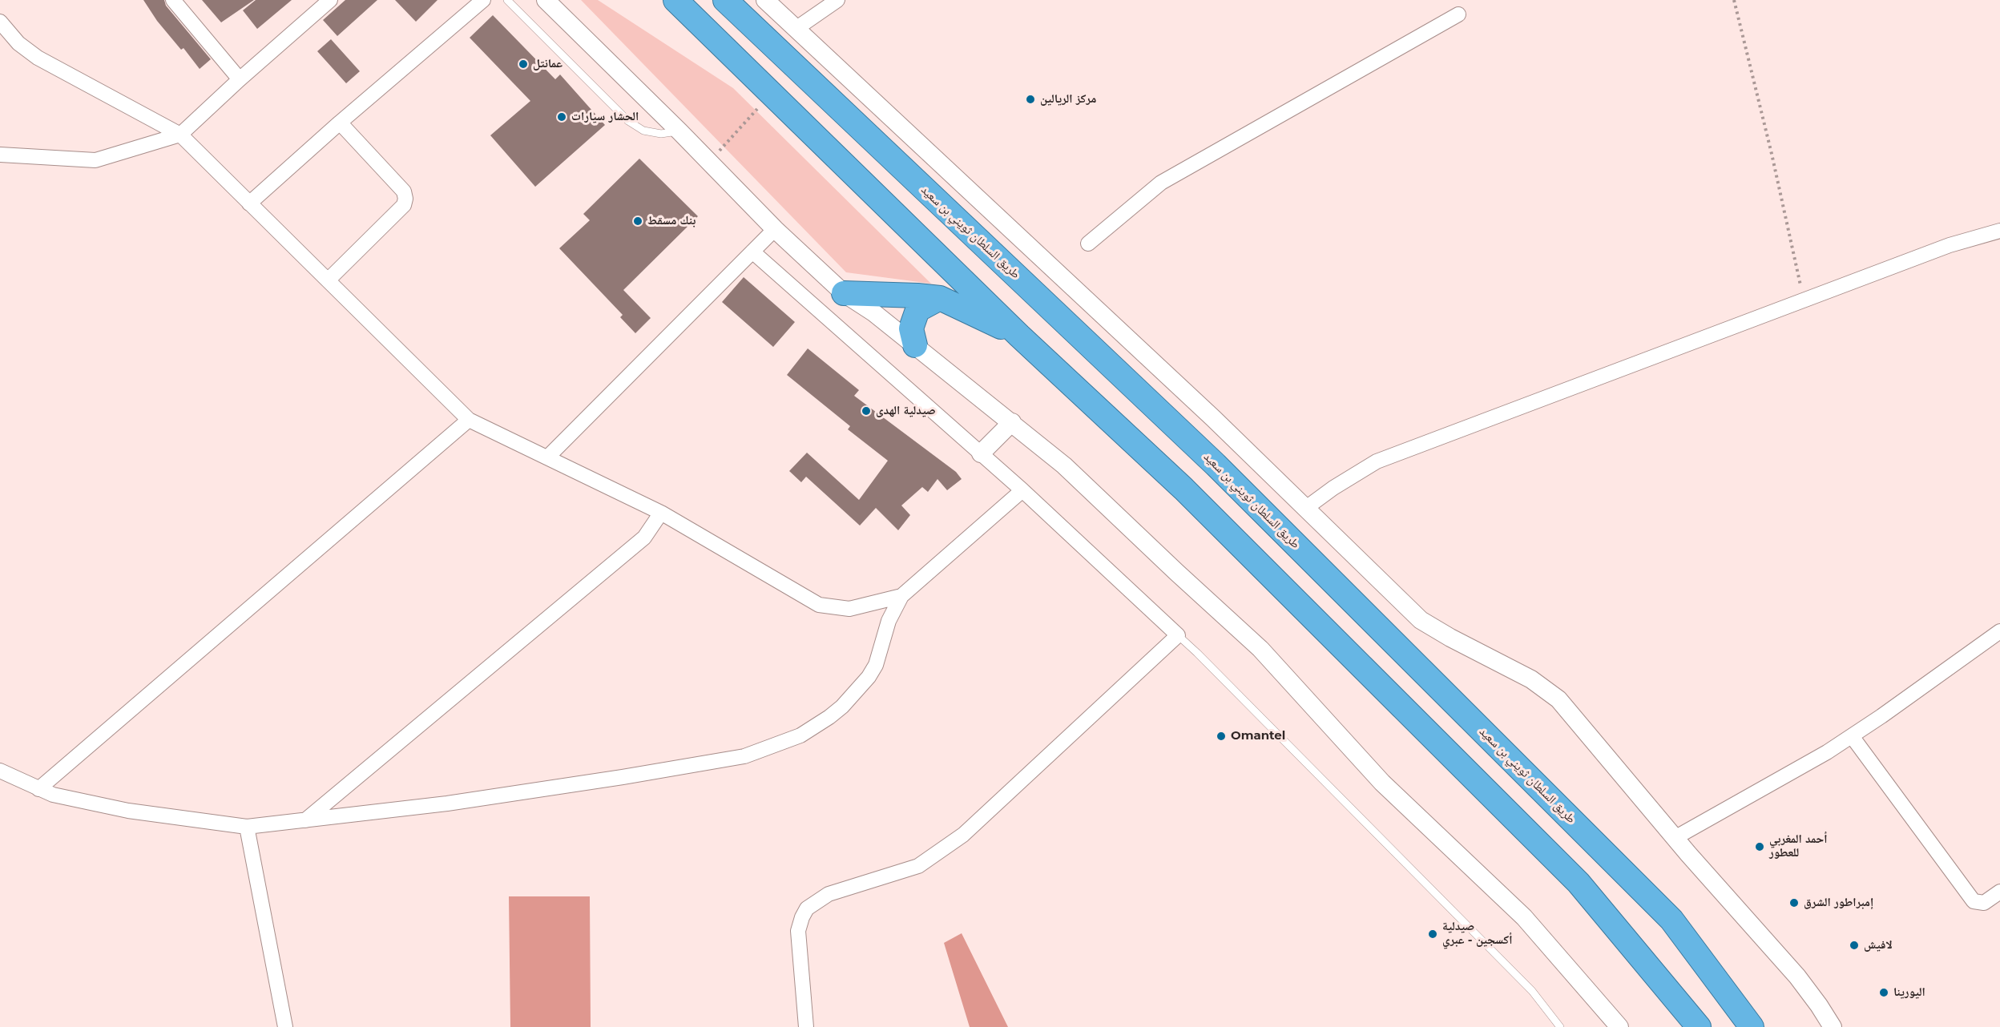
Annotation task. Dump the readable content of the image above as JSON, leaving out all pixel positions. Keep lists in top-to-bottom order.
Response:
{
  "streets": {
    "highway": ["طريق السلطان ثويني بن سعيد"]
  },
  "places": [
    "عمانتل",
    "مركز الريالين",
    "الحشار سيارات",
    "بنك مسقط",
    "صيدلية الهدى",
    "Omantel",
    "أحمد المغربي للعطور",
    "إمبراطور الشرق",
    "صيدلية أكسجين - عبري",
    "لافيش",
    "اليورينا"
  ]
}
